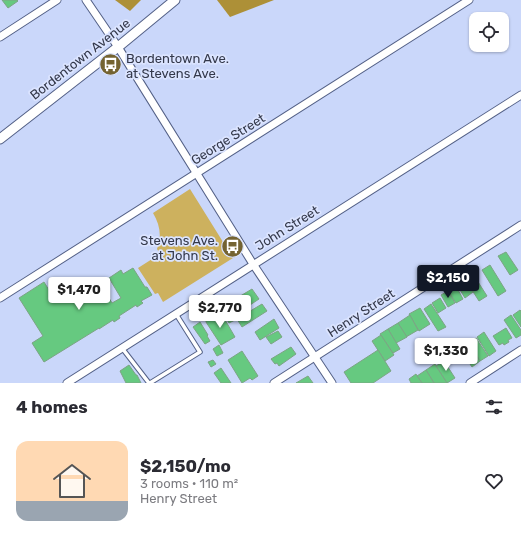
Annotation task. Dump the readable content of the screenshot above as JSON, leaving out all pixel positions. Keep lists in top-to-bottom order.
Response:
{
  "streets": {
    "street": [
      "Bordentown Avenue",
      "George Street",
      "John Street",
      "Henry Street"
    ]
  },
  "places": {
    "bus stop": ["Bordentown Ave. at Stevens Ave.", "Stevens Ave. at John St."]
  },
  "page": {
    "price": [
      "$2,150",
      "$1,470",
      "$2,770",
      "$1,330"
    ],
    "heading": "4 homes",
    "list": [
      {
        "name": "$2,150/mo",
        "note": "3 rooms · 110 m² · Henry Street"
      }
    ]
  }
}
